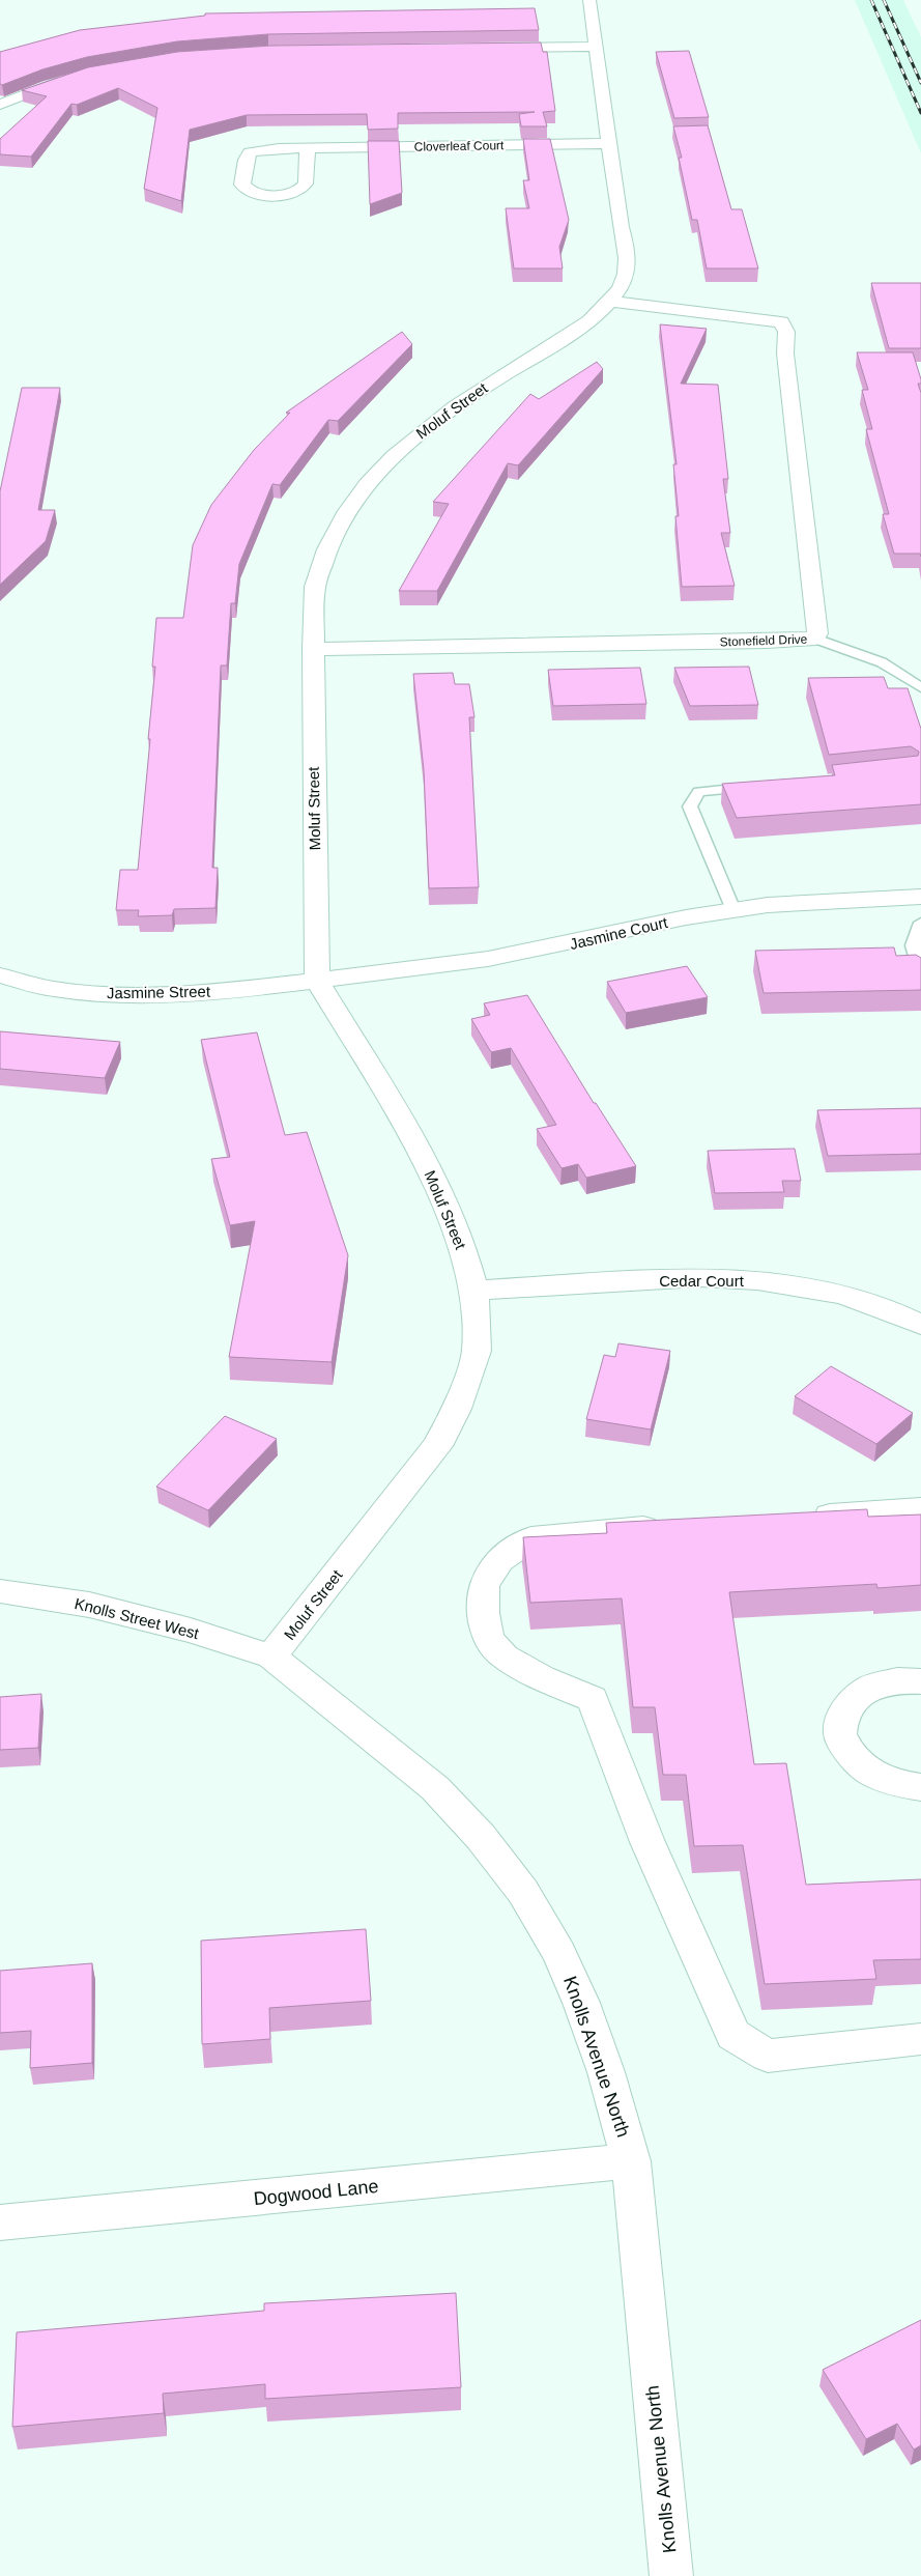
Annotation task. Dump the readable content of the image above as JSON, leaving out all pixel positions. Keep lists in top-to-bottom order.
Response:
{
  "streets": {
    "street": [
      "Cloverleaf Court",
      "Moluf Street",
      "Stonefield Drive",
      "Jasmine Court",
      "Jasmine Street",
      "Cedar Court",
      "Knolls Street West",
      "Knolls Avenue North",
      "Dogwood Lane"
    ]
  },
  "crossings": [
    ["Cloverleaf Court", "Moluf Street"],
    ["Moluf Street", "Stonefield Drive"],
    ["Moluf Street", "Jasmine Court"],
    ["Moluf Street", "Jasmine Street"],
    ["Moluf Street", "Cedar Court"],
    ["Moluf Street", "Knolls Street West"],
    ["Moluf Street", "Knolls Avenue North"],
    ["Jasmine Court", "Jasmine Street"],
    ["Knolls Street West", "Knolls Avenue North"],
    ["Knolls Avenue North", "Dogwood Lane"]
  ]
}
